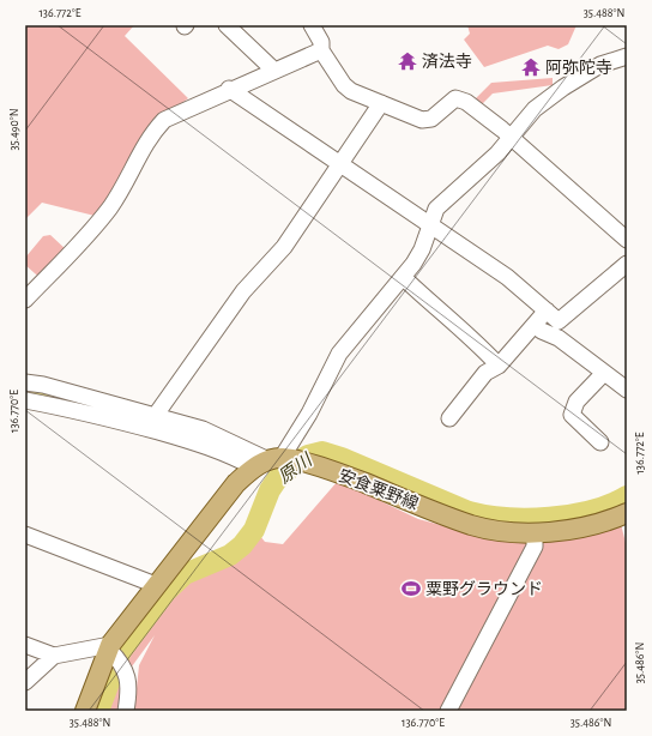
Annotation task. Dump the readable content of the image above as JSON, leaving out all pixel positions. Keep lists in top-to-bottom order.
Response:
{
  "streets": {
    "main road": ["安食粟野線"]
  },
  "water": ["原川"],
  "places": {
    "temple": ["済法寺", "阿弥陀寺"],
    "sports": ["粟野グラウンド"]
  },
  "coordinates": [
    "136.772°E",
    "35.488°N",
    "35.490°N",
    "136.770°E",
    "35.486°N"
  ]
}
